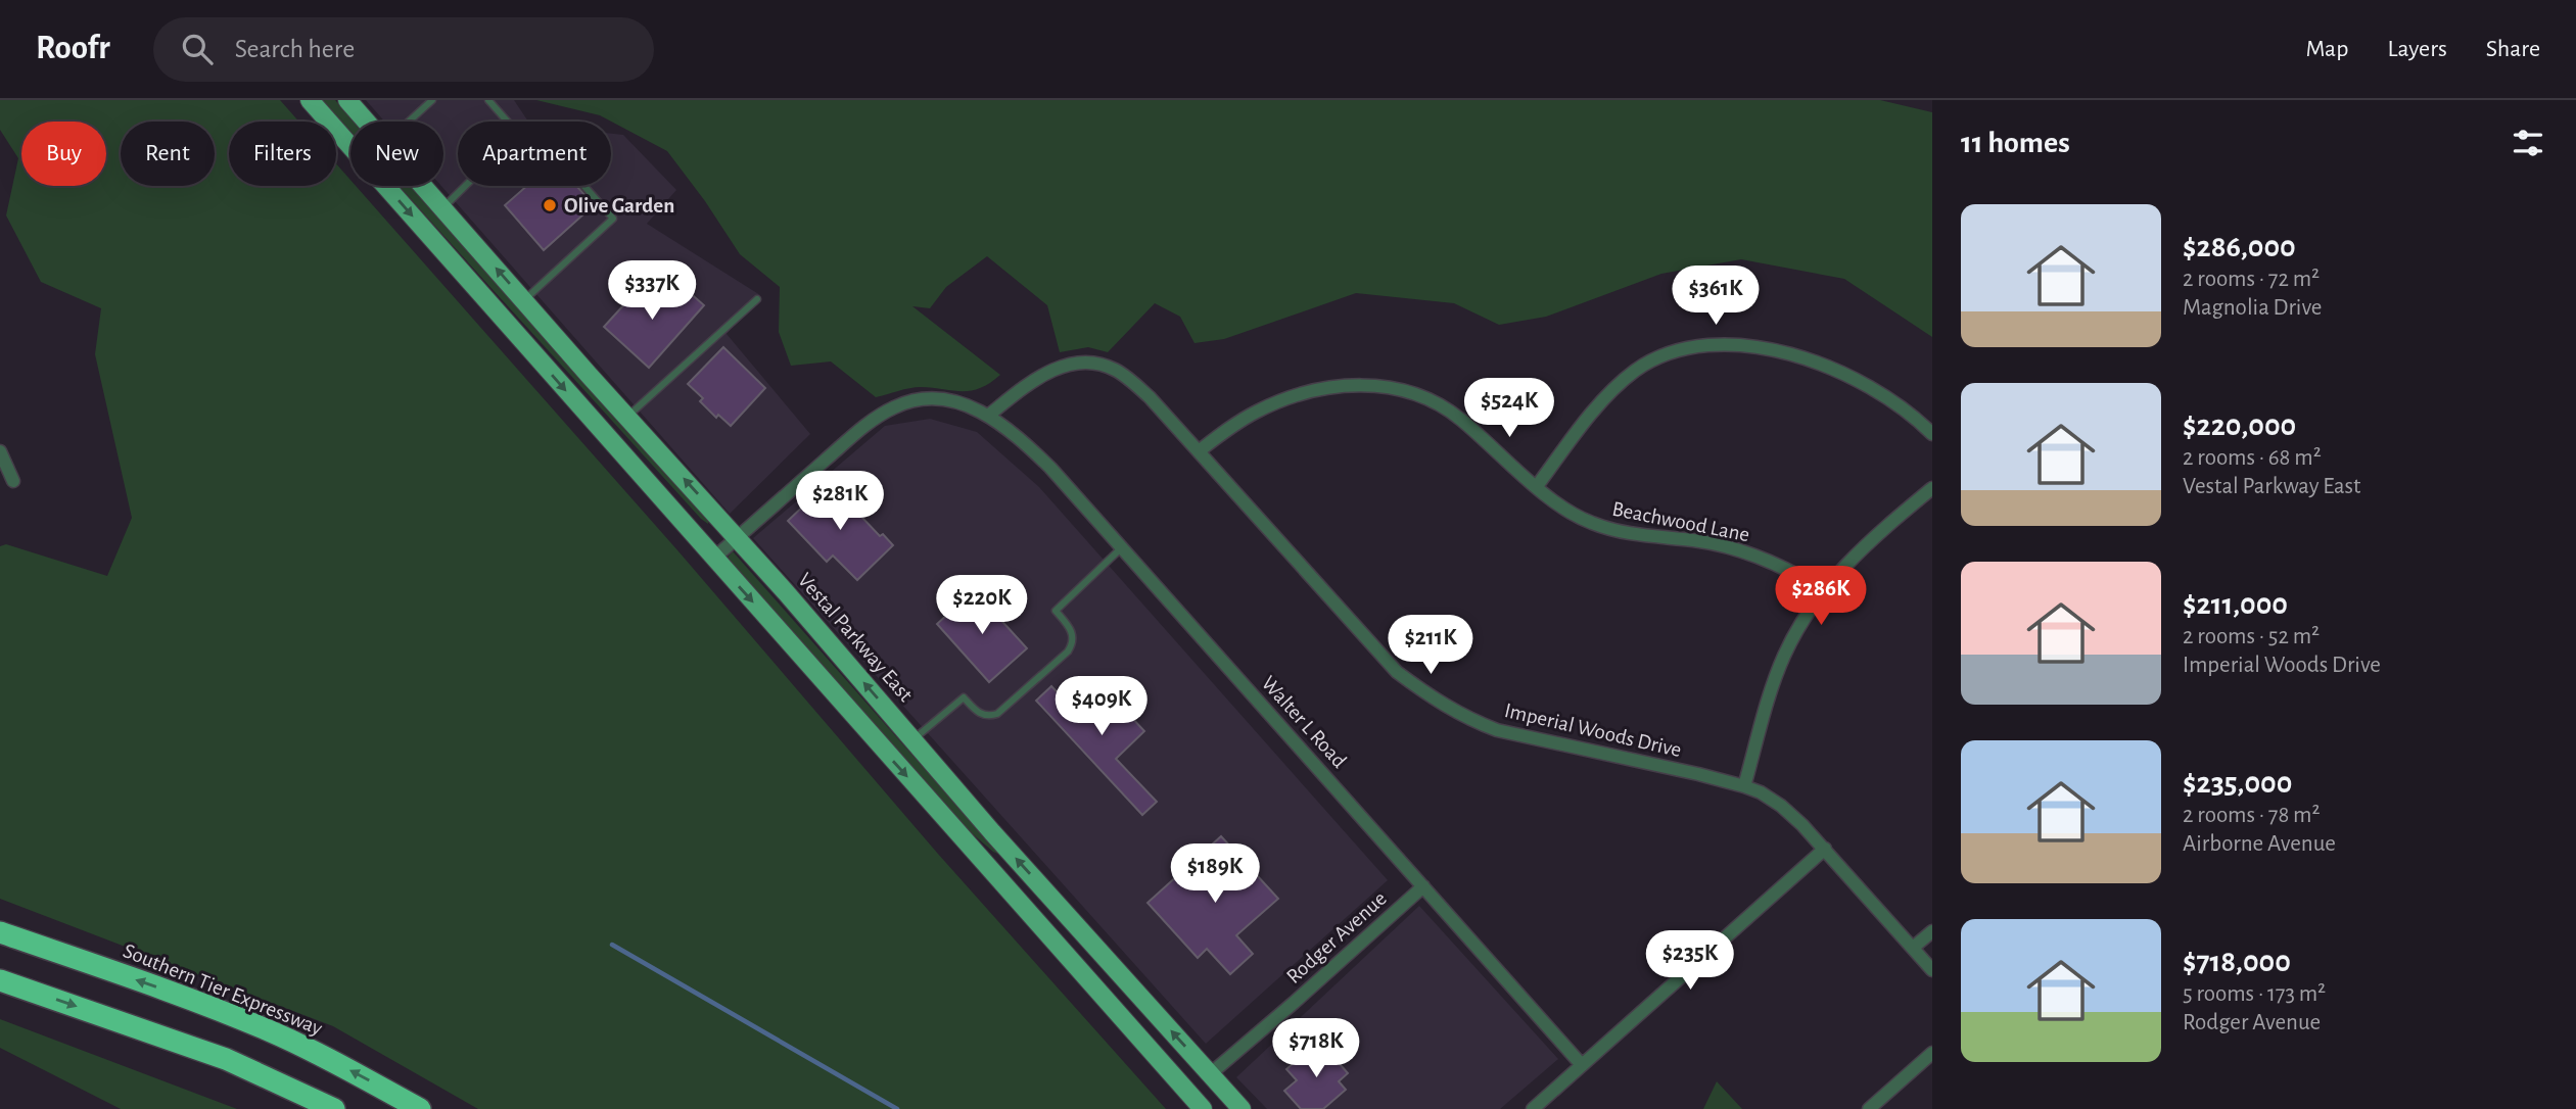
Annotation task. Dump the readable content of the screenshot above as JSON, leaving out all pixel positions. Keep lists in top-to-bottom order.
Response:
{
  "streets": {
    "highway": ["Southern Tier Expressway"],
    "main road": ["Vestal Parkway East"],
    "street": [
      "Beachwood Lane",
      "Walter L Road",
      "Imperial Woods Drive",
      "Rodger Avenue"
    ]
  },
  "crossings": [
    ["Beachwood Lane", "Imperial Woods Drive"],
    ["Vestal Parkway East", "Walter L Road"],
    ["Vestal Parkway East", "Rodger Avenue"],
    ["Walter L Road", "Imperial Woods Drive"],
    ["Walter L Road", "Rodger Avenue"]
  ],
  "places": ["Olive Garden"],
  "page": {
    "header": "Roofr",
    "search": "Search here",
    "nav": ["Map", "Layers", "Share"],
    "heading": "11 homes",
    "chip": [
      "Buy",
      "Rent",
      "Filters",
      "New",
      "Apartment"
    ],
    "list": [
      {
        "name": "$286,000",
        "note": "2 rooms · 72 m² · Magnolia Drive"
      },
      {
        "name": "$220,000",
        "note": "2 rooms · 68 m² · Vestal Parkway East"
      },
      {
        "name": "$211,000",
        "note": "2 rooms · 52 m² · Imperial Woods Drive"
      },
      {
        "name": "$235,000",
        "note": "2 rooms · 78 m² · Airborne Avenue"
      },
      {
        "name": "$718,000",
        "note": "5 rooms · 173 m² · Rodger Avenue"
      }
    ],
    "price": [
      "$337K",
      "$361K",
      "$524K",
      "$281K",
      "$286K",
      "$220K",
      "$211K",
      "$409K",
      "$189K",
      "$235K",
      "$718K"
    ]
  }
}
